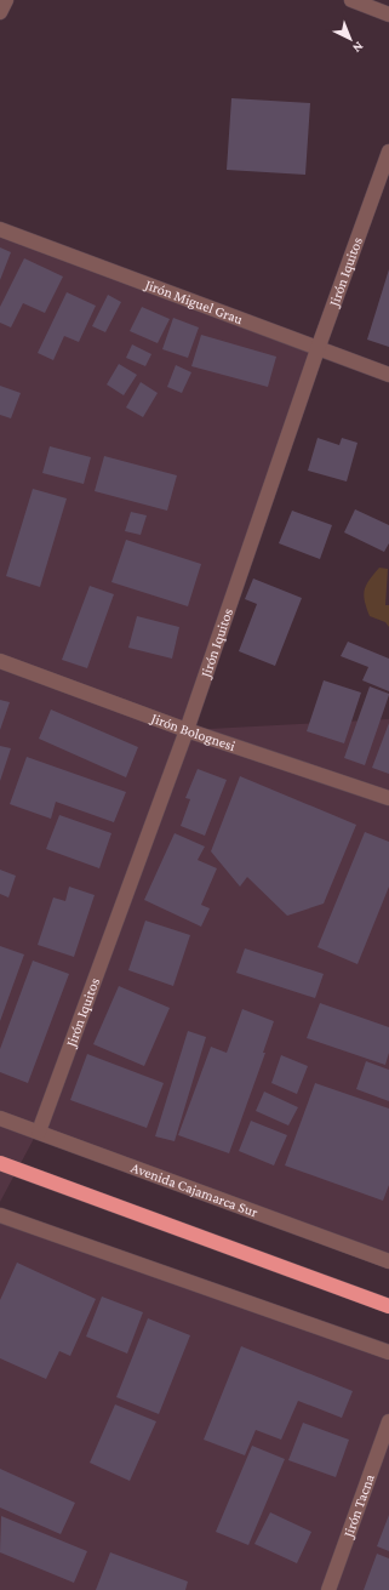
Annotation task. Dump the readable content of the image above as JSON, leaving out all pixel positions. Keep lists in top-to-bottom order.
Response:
{
  "streets": {
    "street": [
      "Jirón Iquitos",
      "Jirón Miguel Grau",
      "Jirón Bolognesi",
      "Avenida Cajamarca Sur",
      "Jirón Tacna"
    ]
  },
  "crossings": [
    ["Jirón Iquitos", "Jirón Miguel Grau"],
    ["Jirón Iquitos", "Jirón Bolognesi"],
    ["Jirón Iquitos", "Avenida Cajamarca Sur"]
  ],
  "north": "bottom right"
}
